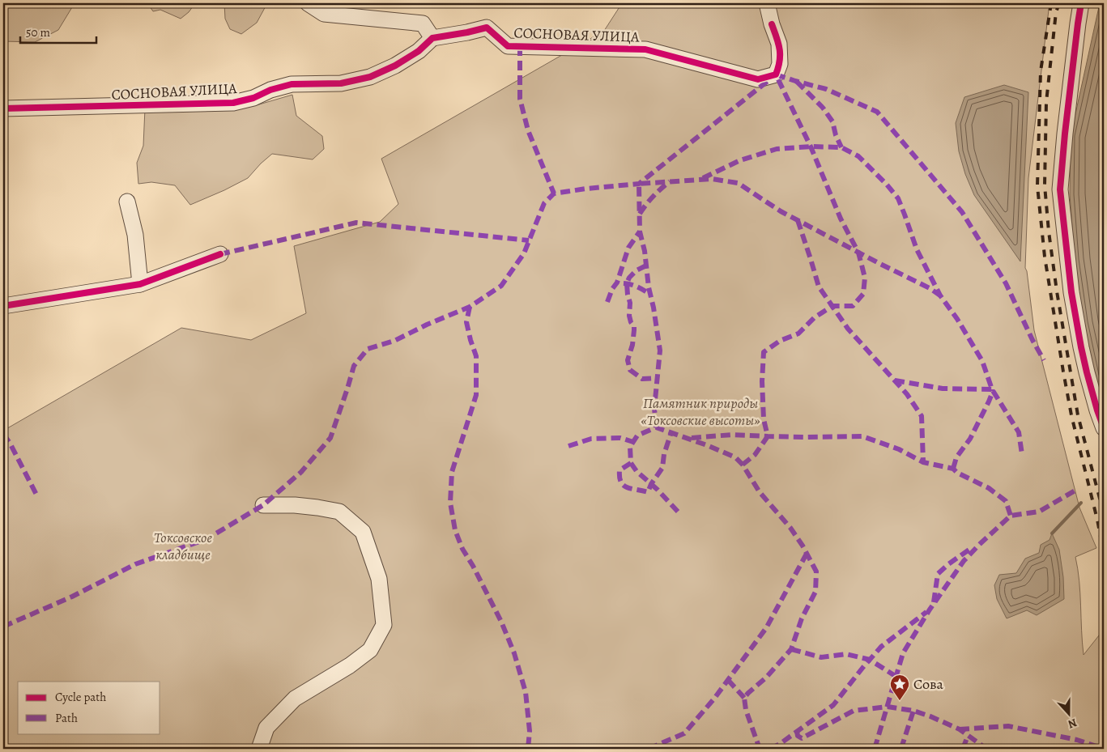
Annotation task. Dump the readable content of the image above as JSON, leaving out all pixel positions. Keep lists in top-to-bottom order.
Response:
{
  "streets": {
    "street": ["СОСНОВАЯ УЛИЦА"]
  },
  "parks": ["Памятник природы «Токсовские высоты»", "Токсовское кладбище"],
  "places": {
    "place": ["Сова"]
  },
  "legend": ["Cycle path", "Path"],
  "scale_bar": "50 m",
  "north": "bottom"
}
